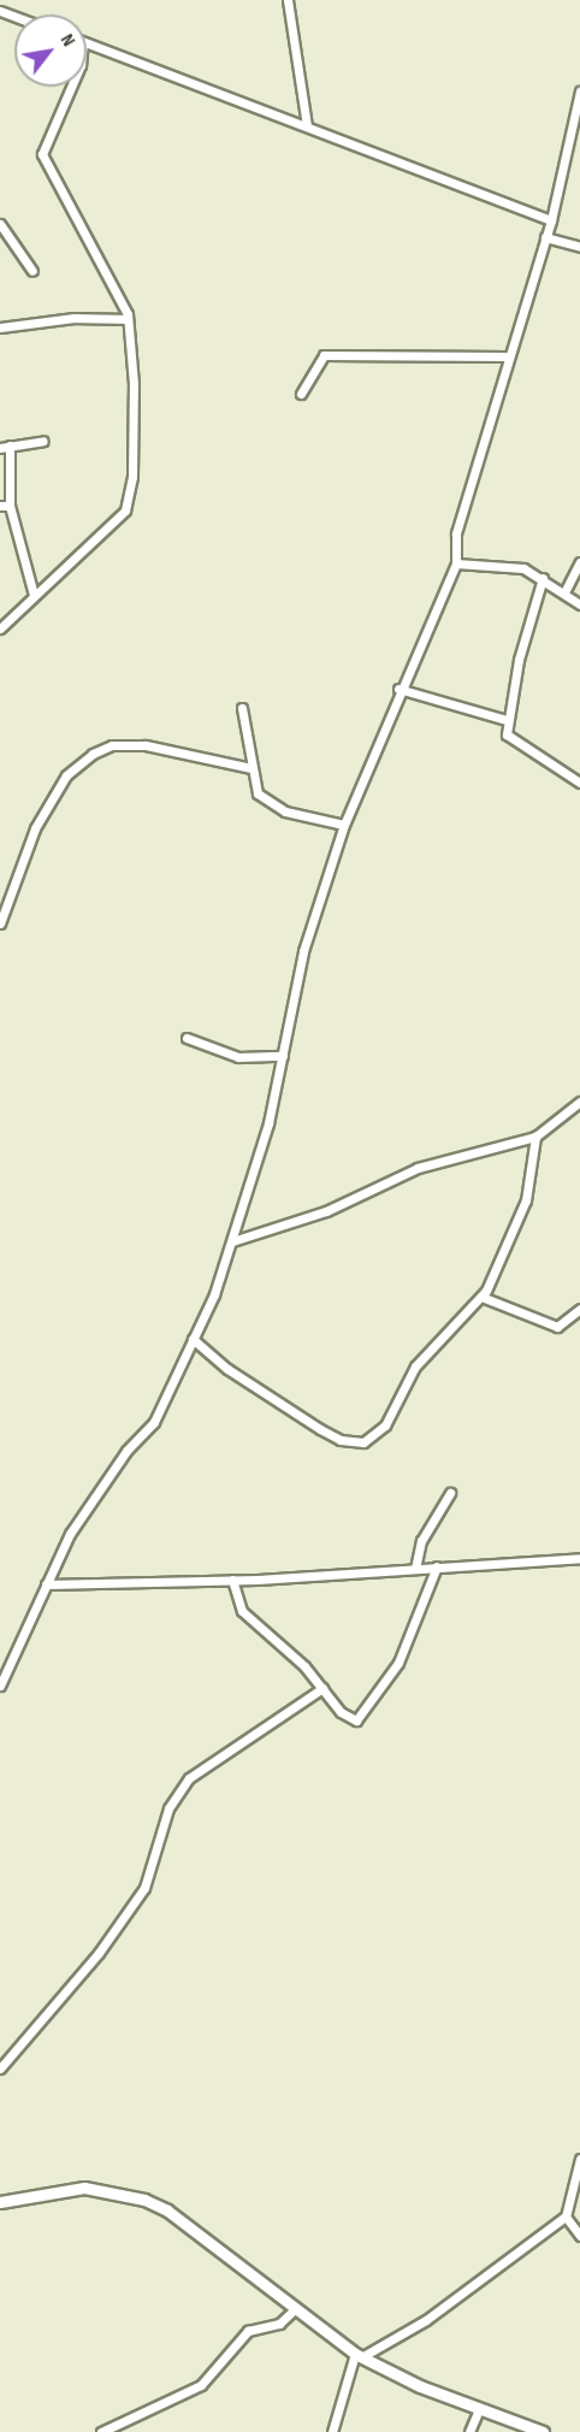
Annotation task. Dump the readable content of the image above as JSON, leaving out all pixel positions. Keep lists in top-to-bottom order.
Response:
{
  "north": "top right"
}
